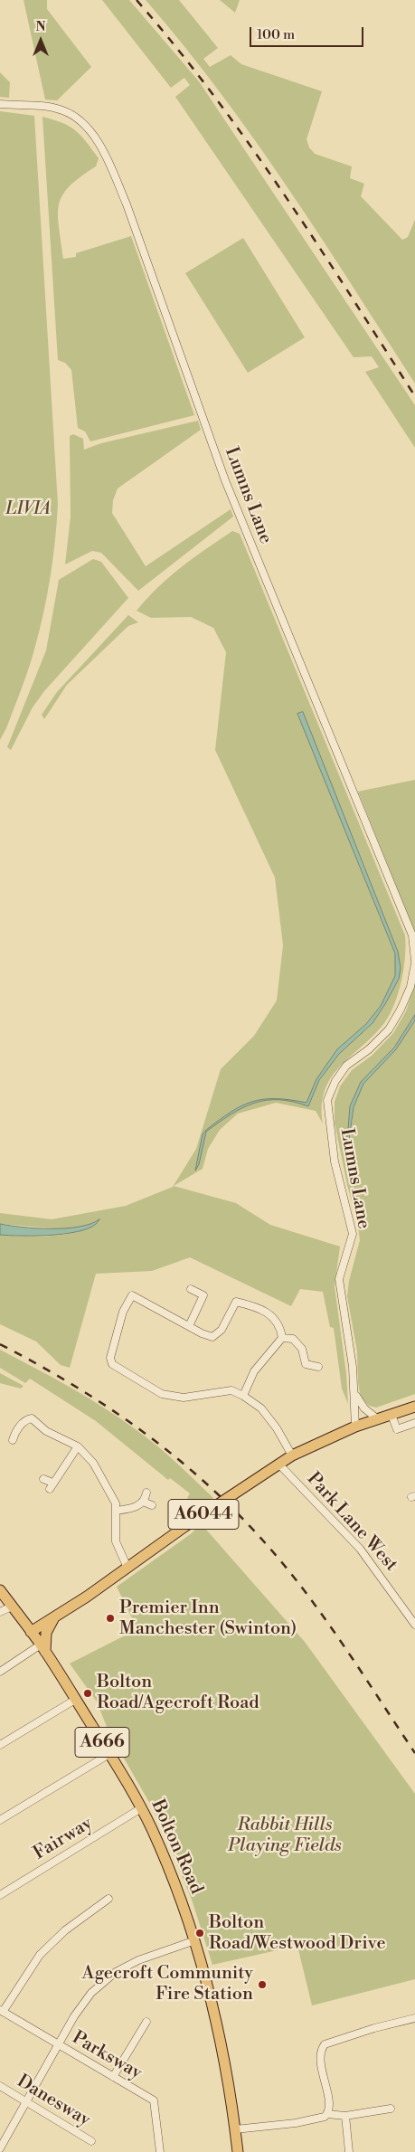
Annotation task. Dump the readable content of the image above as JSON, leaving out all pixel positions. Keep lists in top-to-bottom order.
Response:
{
  "streets": {
    "main road": ["A6044", "A666", "Bolton Road"],
    "street": [
      "Lumns Lane",
      "Park Lane West",
      "Fairway",
      "Parksway",
      "Danesway"
    ]
  },
  "crossings": [
    ["Lumns Lane", "A6044"],
    ["A6044", "Park Lane West"],
    ["A6044", "Bolton Road"],
    ["Fairway", "Bolton Road"]
  ],
  "parks": ["LIVIA", "Rabbit Hills Playing Fields"],
  "places": [
    "Premier Inn Manchester (Swinton)",
    "Bolton Road/Agecroft Road",
    "Bolton Road/Westwood Drive",
    "Agecroft Community Fire Station"
  ],
  "scale_bar": "100 m",
  "north": "top"
}
